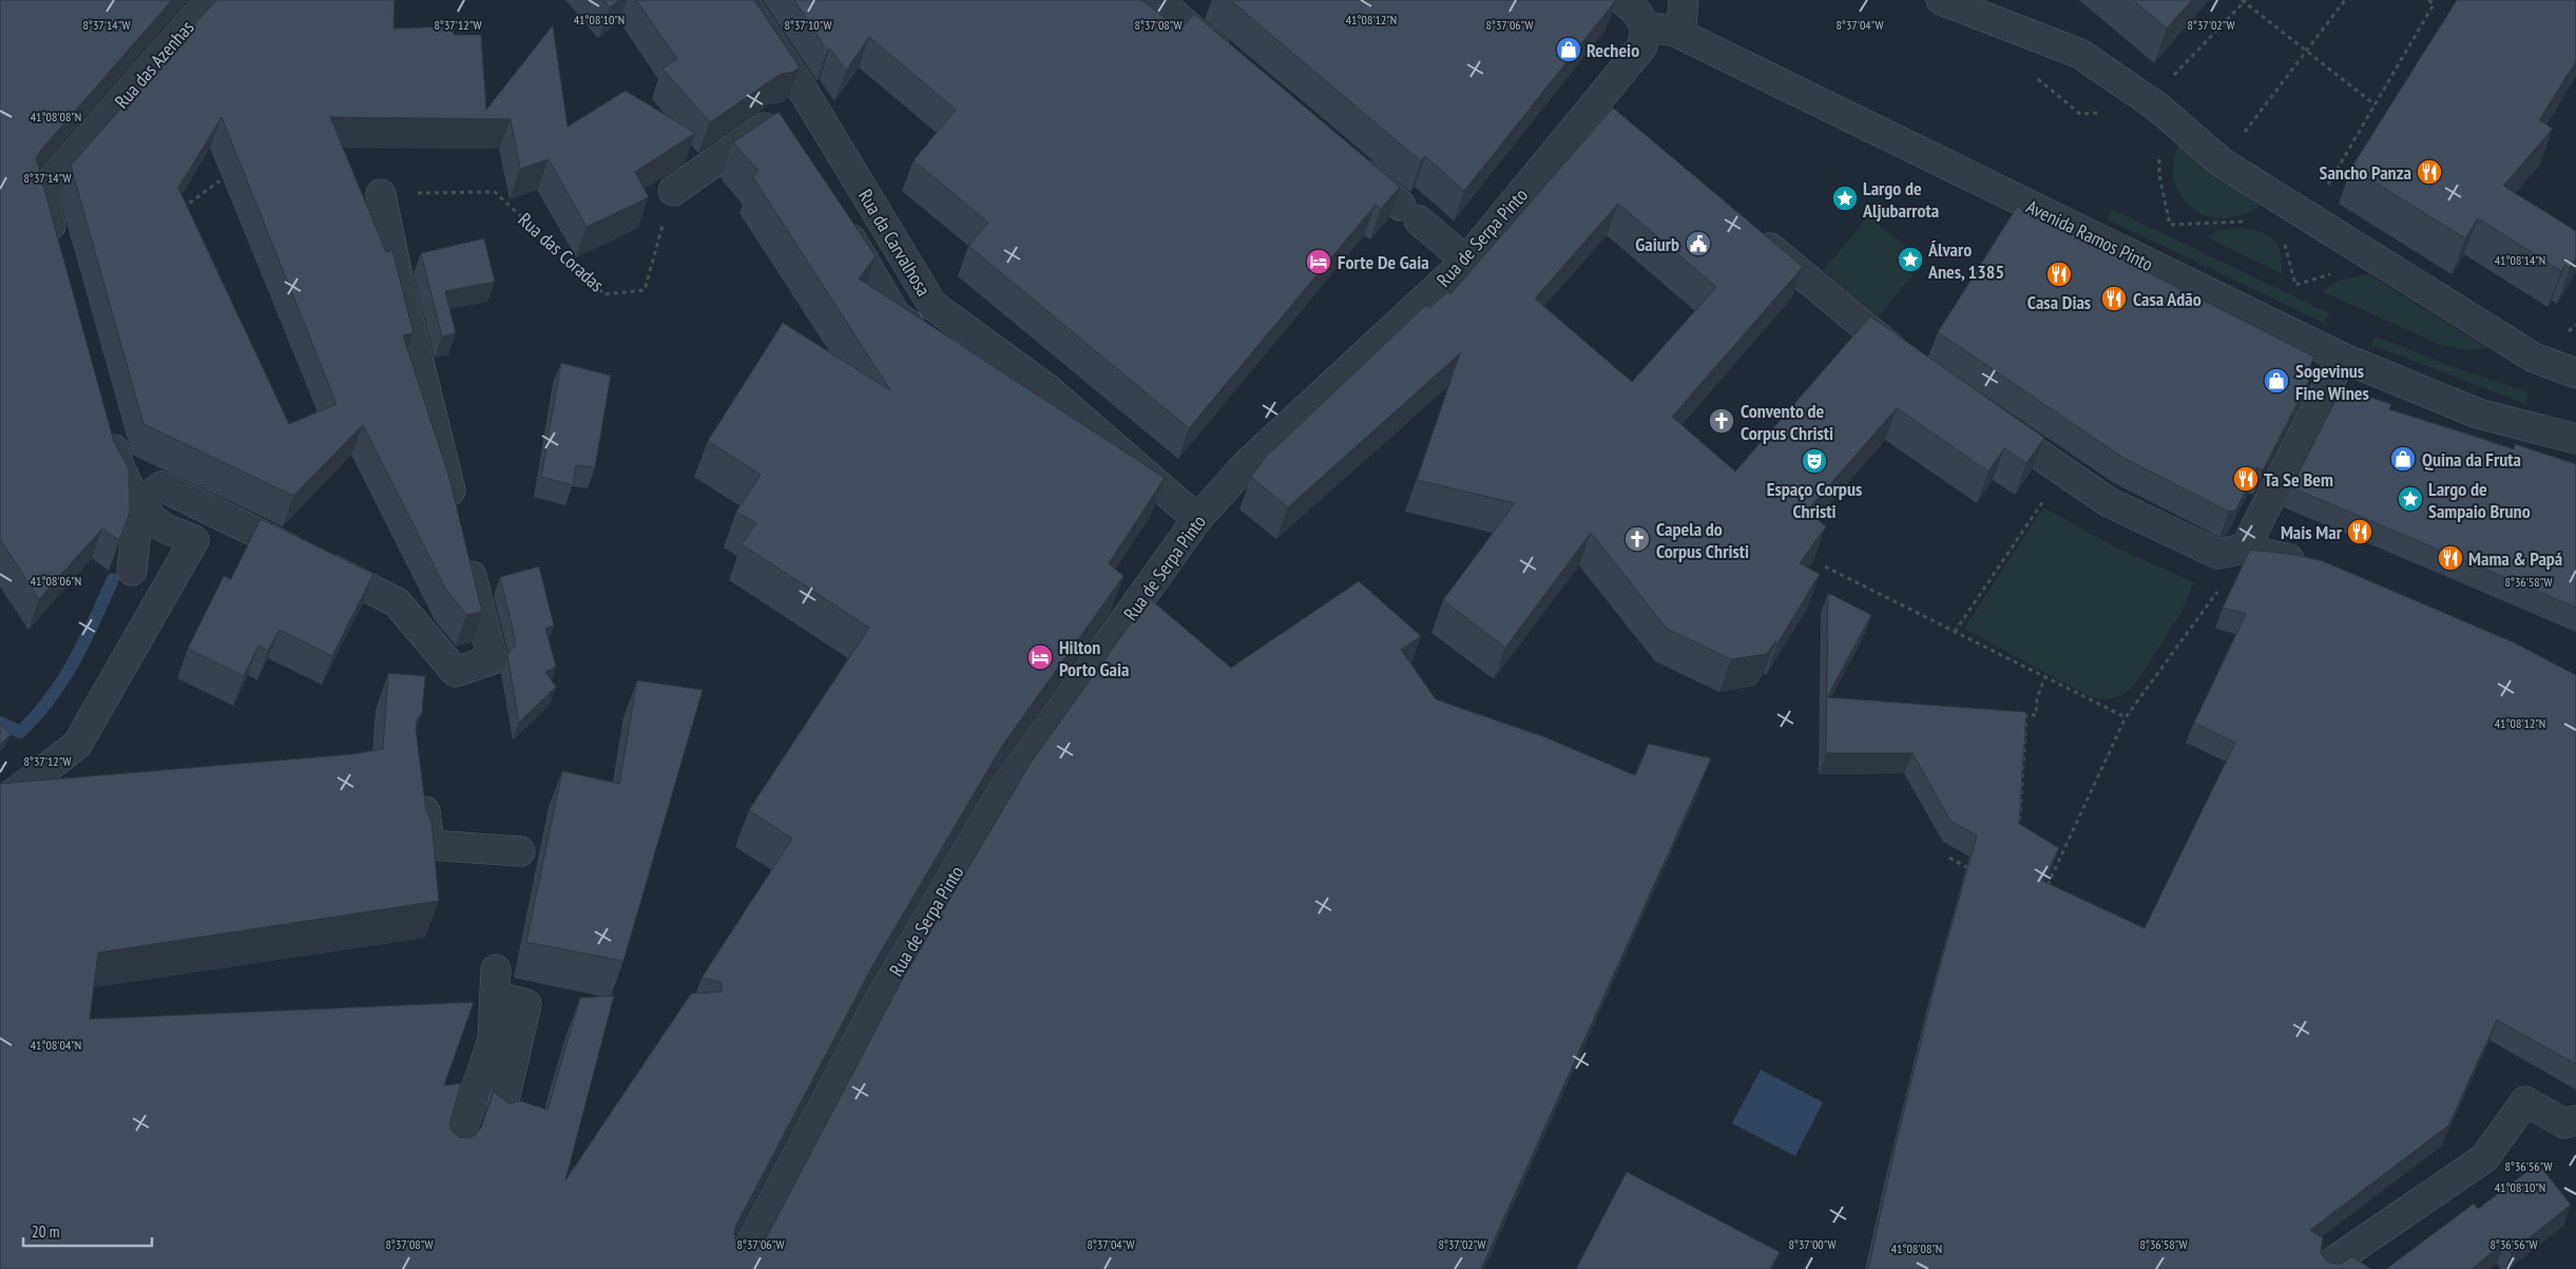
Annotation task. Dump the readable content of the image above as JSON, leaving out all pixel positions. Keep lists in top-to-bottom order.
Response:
{
  "streets": {
    "street": [
      "Rua das Azenhas",
      "Avenida Ramos Pinto",
      "Rua de Serpa Pinto",
      "Rua da Carvalhosa"
    ],
    "path": ["Rua das Coradas"]
  },
  "crossings": [
    ["Avenida Ramos Pinto", "Rua de Serpa Pinto"],
    ["Rua de Serpa Pinto", "Rua da Carvalhosa"]
  ],
  "places": {
    "shop": ["Recheio", "Sogevinus Fine Wines", "Quina da Fruta"],
    "restaurant": [
      "Sancho Panza",
      "Casa Dias",
      "Casa Adão",
      "Ta Se Bem",
      "Mais Mar",
      "Mama & Papá"
    ],
    "place": ["Largo de Aljubarrota", "Álvaro Anes, 1385", "Largo de Sampaio Bruno"],
    "public building": ["Gaiurb"],
    "hotel": ["Forte De Gaia", "Hilton Porto Gaia"],
    "church": ["Convento de Corpus Christi", "Capela do Corpus Christi"],
    "theatre": ["Espaço Corpus Christi"]
  },
  "scale_bar": "20 m",
  "coordinates": [
    "41°08'10\"N",
    "41°08'12\"N",
    "8°37'14\"W",
    "8°37'12\"W",
    "8°37'10\"W",
    "8°37'08\"W",
    "8°37'06\"W",
    "8°37'04\"W",
    "8°37'02\"W",
    "41°08'08\"N",
    "41°08'14\"N",
    "41°08'06\"N",
    "8°36'58\"W",
    "41°08'04\"N",
    "8°36'56\"W",
    "8°37'00\"W"
  ]
}
